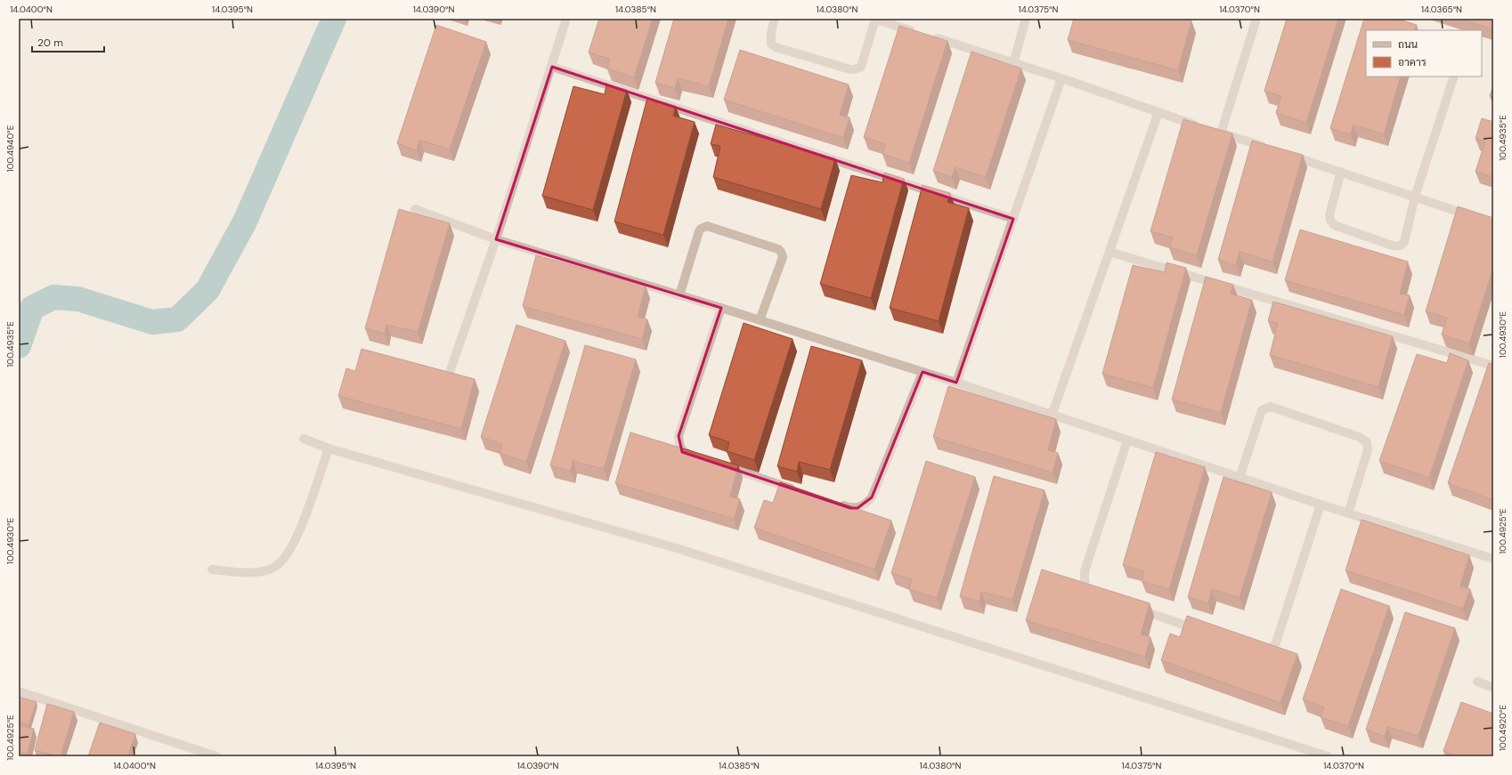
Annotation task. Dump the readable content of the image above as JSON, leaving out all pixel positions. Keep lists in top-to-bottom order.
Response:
{
  "legend": ["ถนน", "อาคาร"],
  "scale_bar": "20 m",
  "coordinates": [
    "14.0400°N",
    "14.0395°N",
    "14.0390°N",
    "14.0385°N",
    "14.0380°N",
    "14.0375°N",
    "14.0370°N",
    "14.0365°N",
    "100.4935°E",
    "100.4940°E",
    "100.4930°E",
    "100.4925°E",
    "100.4920°E"
  ]
}
